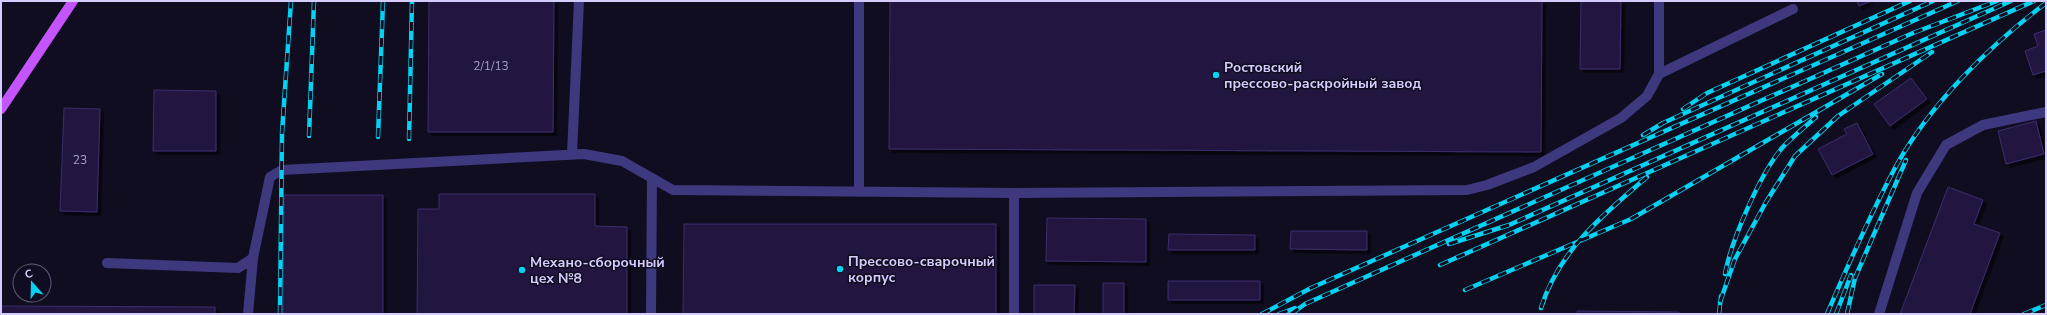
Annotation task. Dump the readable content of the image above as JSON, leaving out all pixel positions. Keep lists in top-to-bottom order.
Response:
{
  "places": ["Ростовский прессово-раскройный завод", "Прессово-сварочный корпус", "Механо-сборочный цех №8"],
  "house_numbers": ["2/1/13", "23"],
  "north": "top"
}
